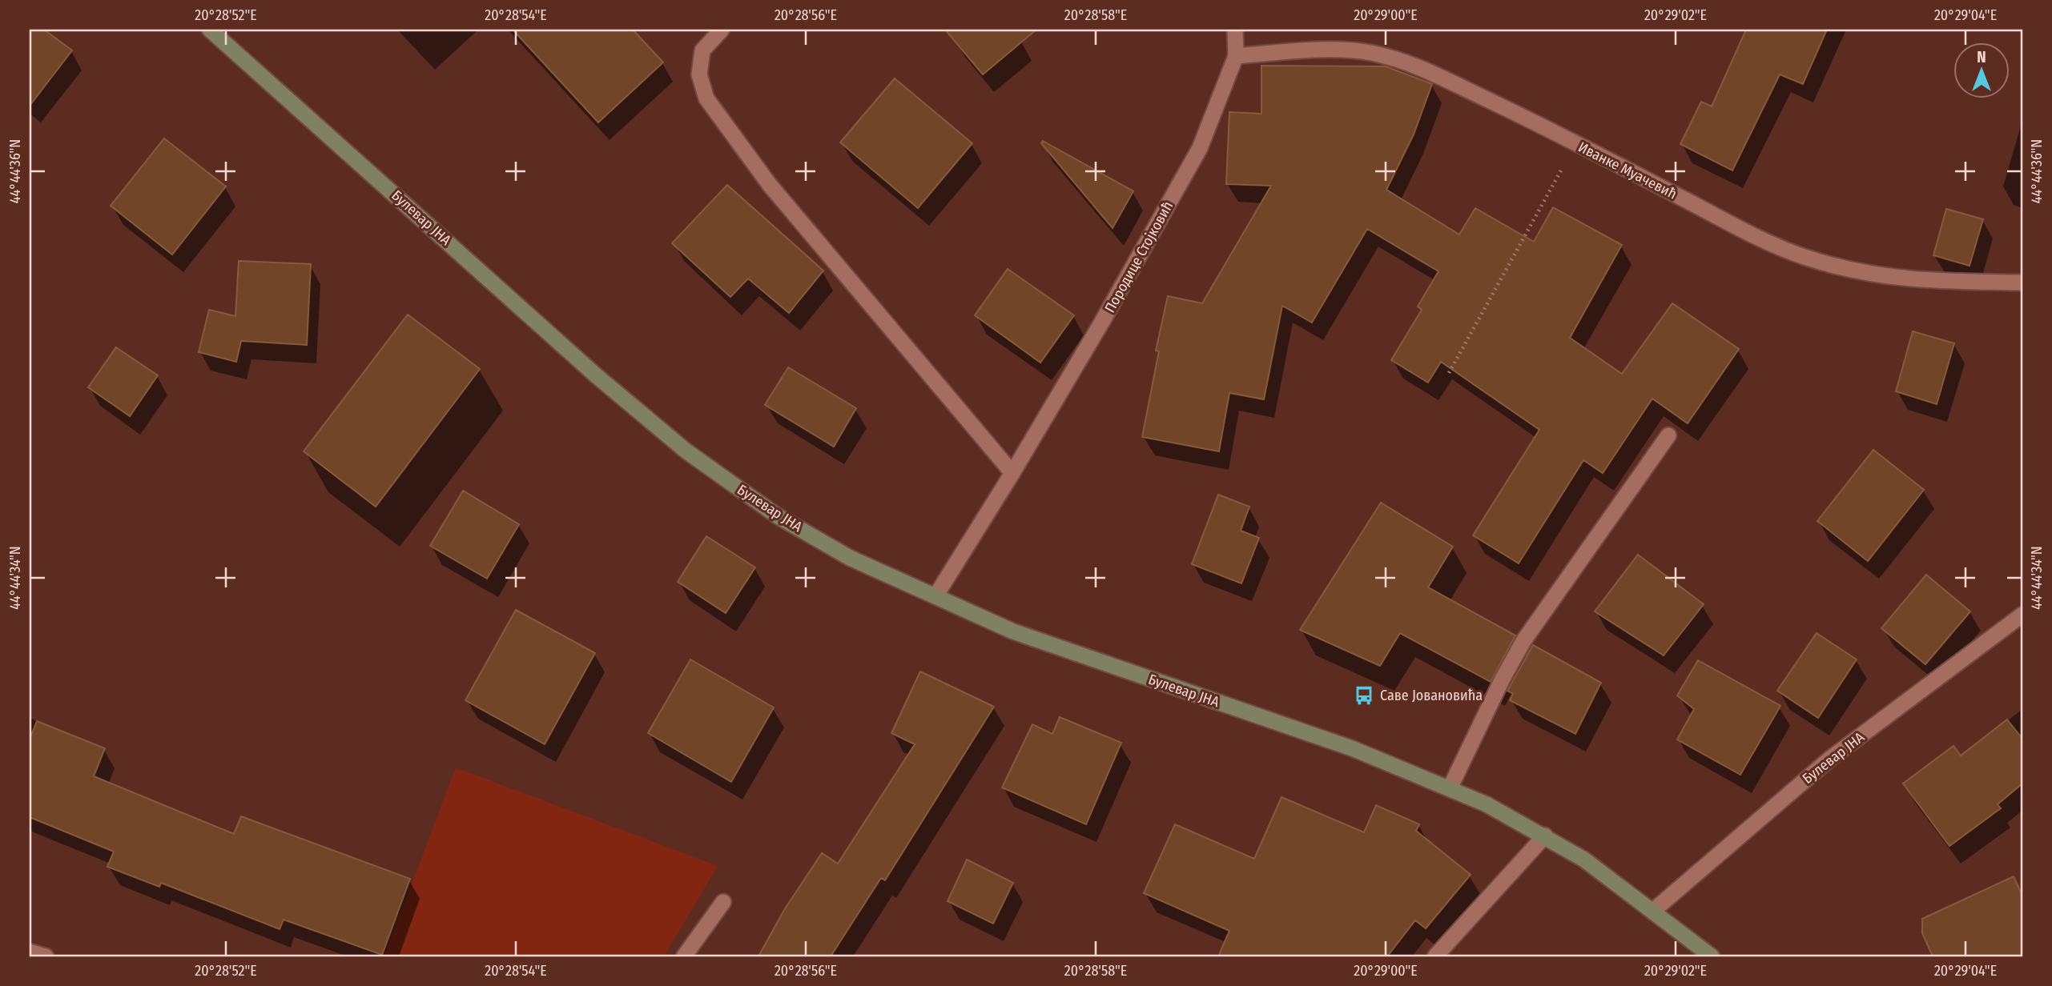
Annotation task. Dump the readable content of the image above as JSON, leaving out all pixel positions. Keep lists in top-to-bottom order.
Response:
{
  "streets": {
    "main road": ["Булевар ЈНА"],
    "street": ["Иванке Муачевић", "Породице Стојковић"]
  },
  "crossings": [
    ["Иванке Муачевић", "Породице Стојковић"],
    ["Булевар ЈНА", "Породице Стојковић"]
  ],
  "places": {
    "bus stop": ["Саве Јовановића"]
  },
  "north": "top",
  "coordinates": [
    "20°28'52\"E",
    "20°28'54\"E",
    "20°28'56\"E",
    "20°28'58\"E",
    "20°29'00\"E",
    "20°29'02\"E",
    "20°29'04\"E",
    "44°44'36\"N",
    "44°44'34\"N"
  ]
}
